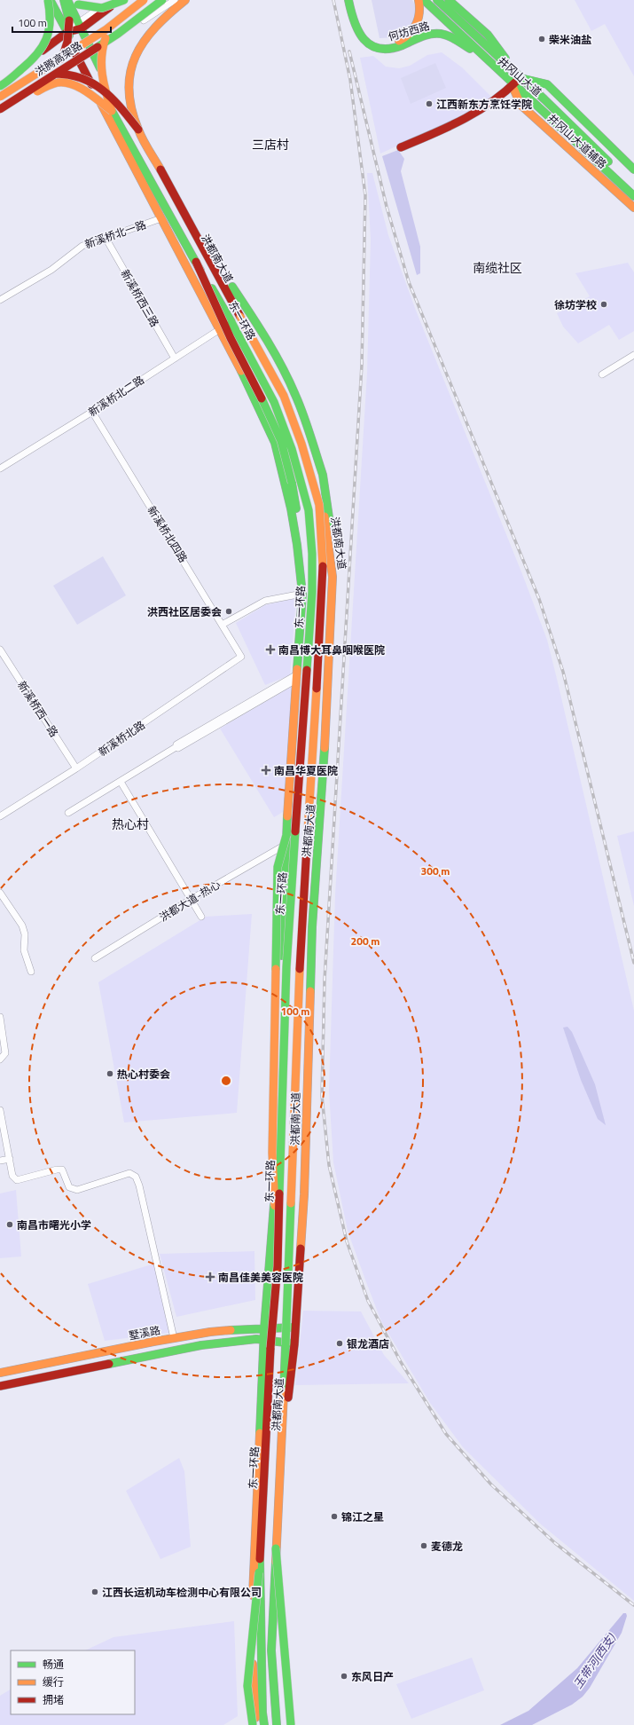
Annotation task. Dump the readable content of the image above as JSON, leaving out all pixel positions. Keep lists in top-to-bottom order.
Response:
{
  "streets": {
    "main road": [
      "何坊西路",
      "洪腾高架路",
      "井冈山大道",
      "井冈山大道辅路",
      "洪都南大道",
      "东一环路",
      "墅溪路"
    ],
    "street": [
      "新溪桥北一路",
      "新溪桥西三路",
      "新溪桥北二路",
      "新溪桥北四路",
      "新溪桥西一路",
      "新溪桥北路",
      "洪都大道-热心"
    ]
  },
  "crossings": [
    ["何坊西路", "井冈山大道"],
    ["井冈山大道", "井冈山大道辅路"],
    ["新溪桥北一路", "洪都南大道"],
    ["新溪桥北一路", "新溪桥西三路"],
    ["洪都南大道", "新溪桥北二路"],
    ["洪都南大道", "洪都大道-热心"],
    ["洪都南大道", "墅溪路"],
    ["新溪桥西三路", "新溪桥北二路"],
    ["东一环路", "新溪桥北二路"],
    ["新溪桥北二路", "新溪桥北四路"],
    ["新溪桥北四路", "新溪桥北路"],
    ["新溪桥西一路", "新溪桥北路"]
  ],
  "districts": ["三店村", "南缆社区", "热心村"],
  "water": ["玉带河(西支)"],
  "places": {
    "other": [
      "柴米油盐",
      "江西新东方烹饪学院",
      "徐坊学校",
      "洪西社区居委会",
      "热心村委会",
      "南昌市曙光小学",
      "银龙酒店",
      "锦江之星",
      "麦德龙",
      "江西长运机动车检测中心有限公司",
      "东风日产"
    ],
    "health": ["南昌博大耳鼻咽喉医院", "南昌华夏医院", "南昌佳美美容医院"]
  },
  "legend": ["畅通", "缓行", "拥堵"],
  "scale_bar": "100 m",
  "rings": ["300 m", "200 m", "100 m"]
}
